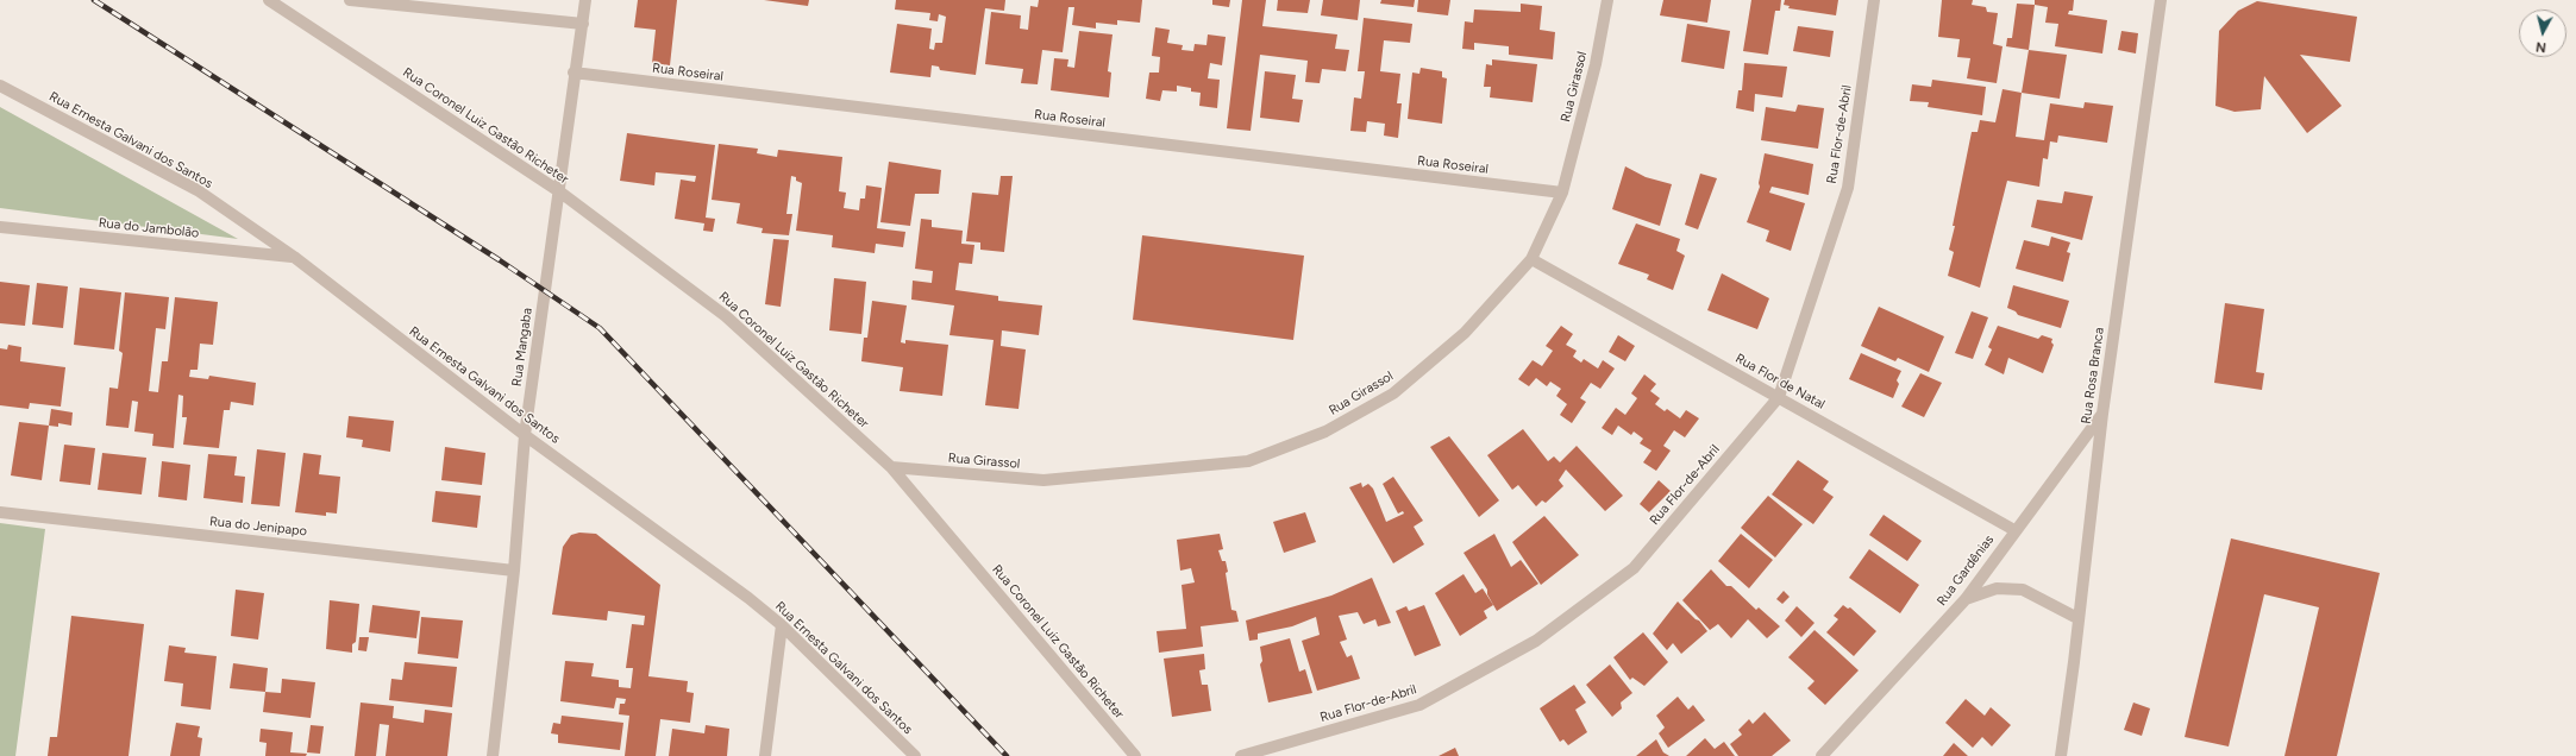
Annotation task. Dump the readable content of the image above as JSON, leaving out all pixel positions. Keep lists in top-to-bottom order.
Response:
{
  "streets": {
    "street": [
      "Rua Roseiral",
      "Rua Girassol",
      "Rua Coronel Luiz Gastão Richeter",
      "Rua Flor-de-Abril",
      "Rua Ernesta Galvani dos Santos",
      "Rua do Jambolão",
      "Rua Mangaba",
      "Rua Rosa Branca",
      "Rua Flor de Natal",
      "Rua do Jenipapo",
      "Rua Gardênias"
    ]
  },
  "crossings": [
    ["Rua Roseiral", "Rua Girassol"],
    ["Rua Roseiral", "Rua Mangaba"],
    ["Rua Girassol", "Rua Coronel Luiz Gastão Richeter"],
    ["Rua Girassol", "Rua Flor de Natal"],
    ["Rua Coronel Luiz Gastão Richeter", "Rua Mangaba"],
    ["Rua Flor-de-Abril", "Rua Flor de Natal"],
    ["Rua Ernesta Galvani dos Santos", "Rua do Jambolão"],
    ["Rua Ernesta Galvani dos Santos", "Rua Mangaba"],
    ["Rua Mangaba", "Rua do Jenipapo"],
    ["Rua Rosa Branca", "Rua Gardênias"],
    ["Rua Flor de Natal", "Rua Gardênias"]
  ],
  "north": "bottom"
}
